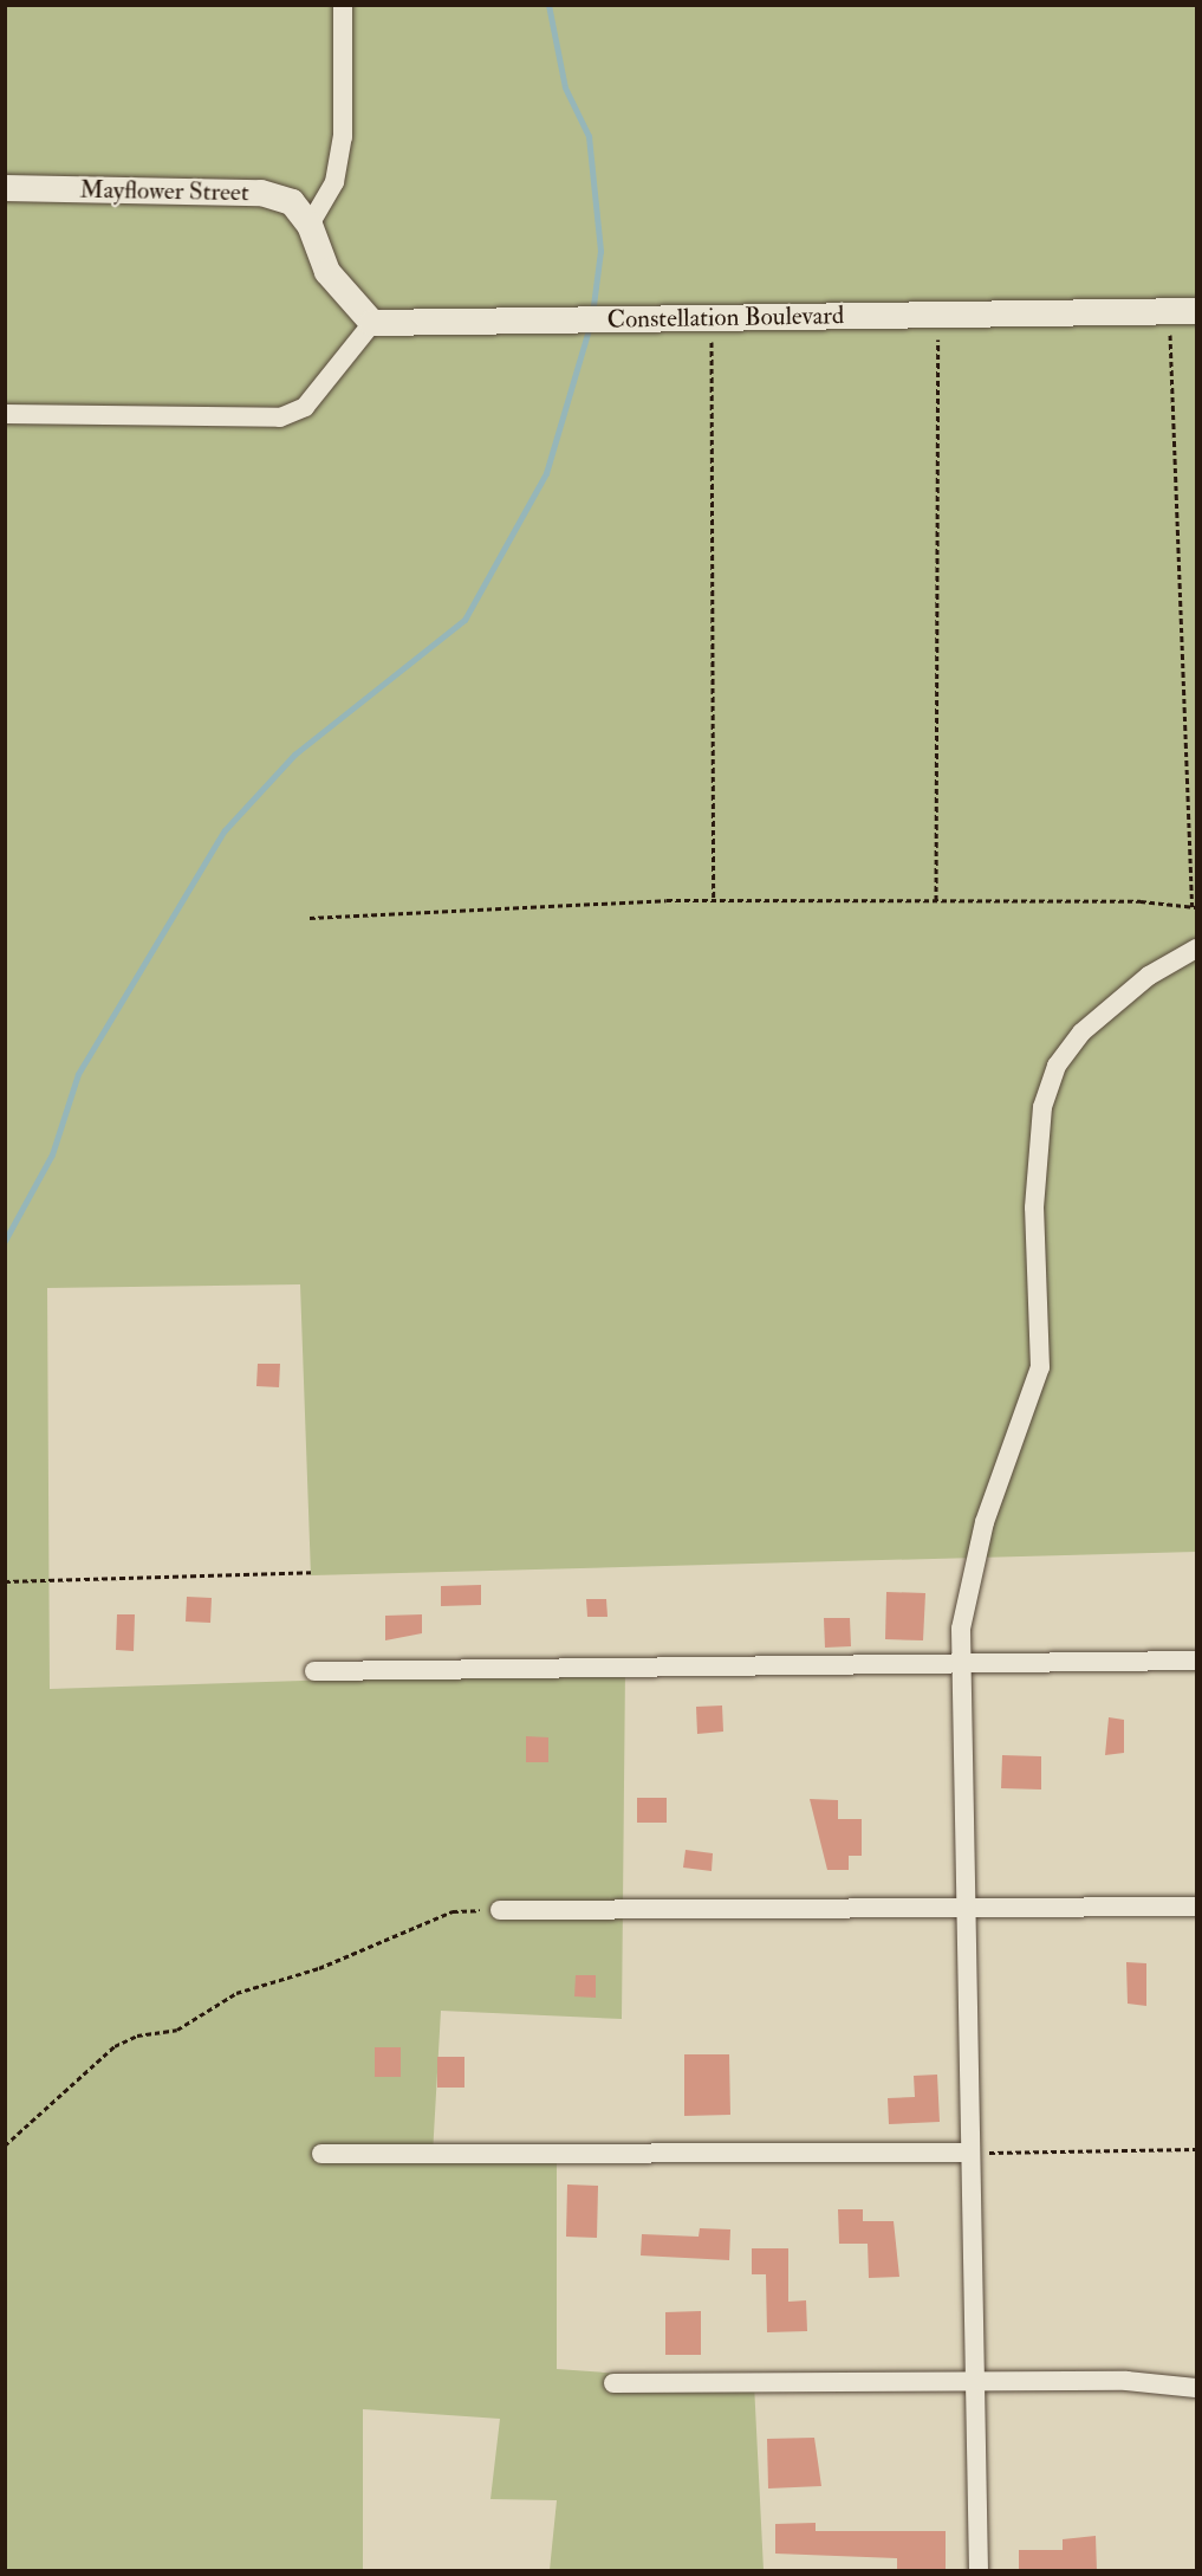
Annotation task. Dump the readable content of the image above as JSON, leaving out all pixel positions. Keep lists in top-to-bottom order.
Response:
{
  "streets": {
    "street": ["Mayflower Street", "Constellation Boulevard"]
  }
}
